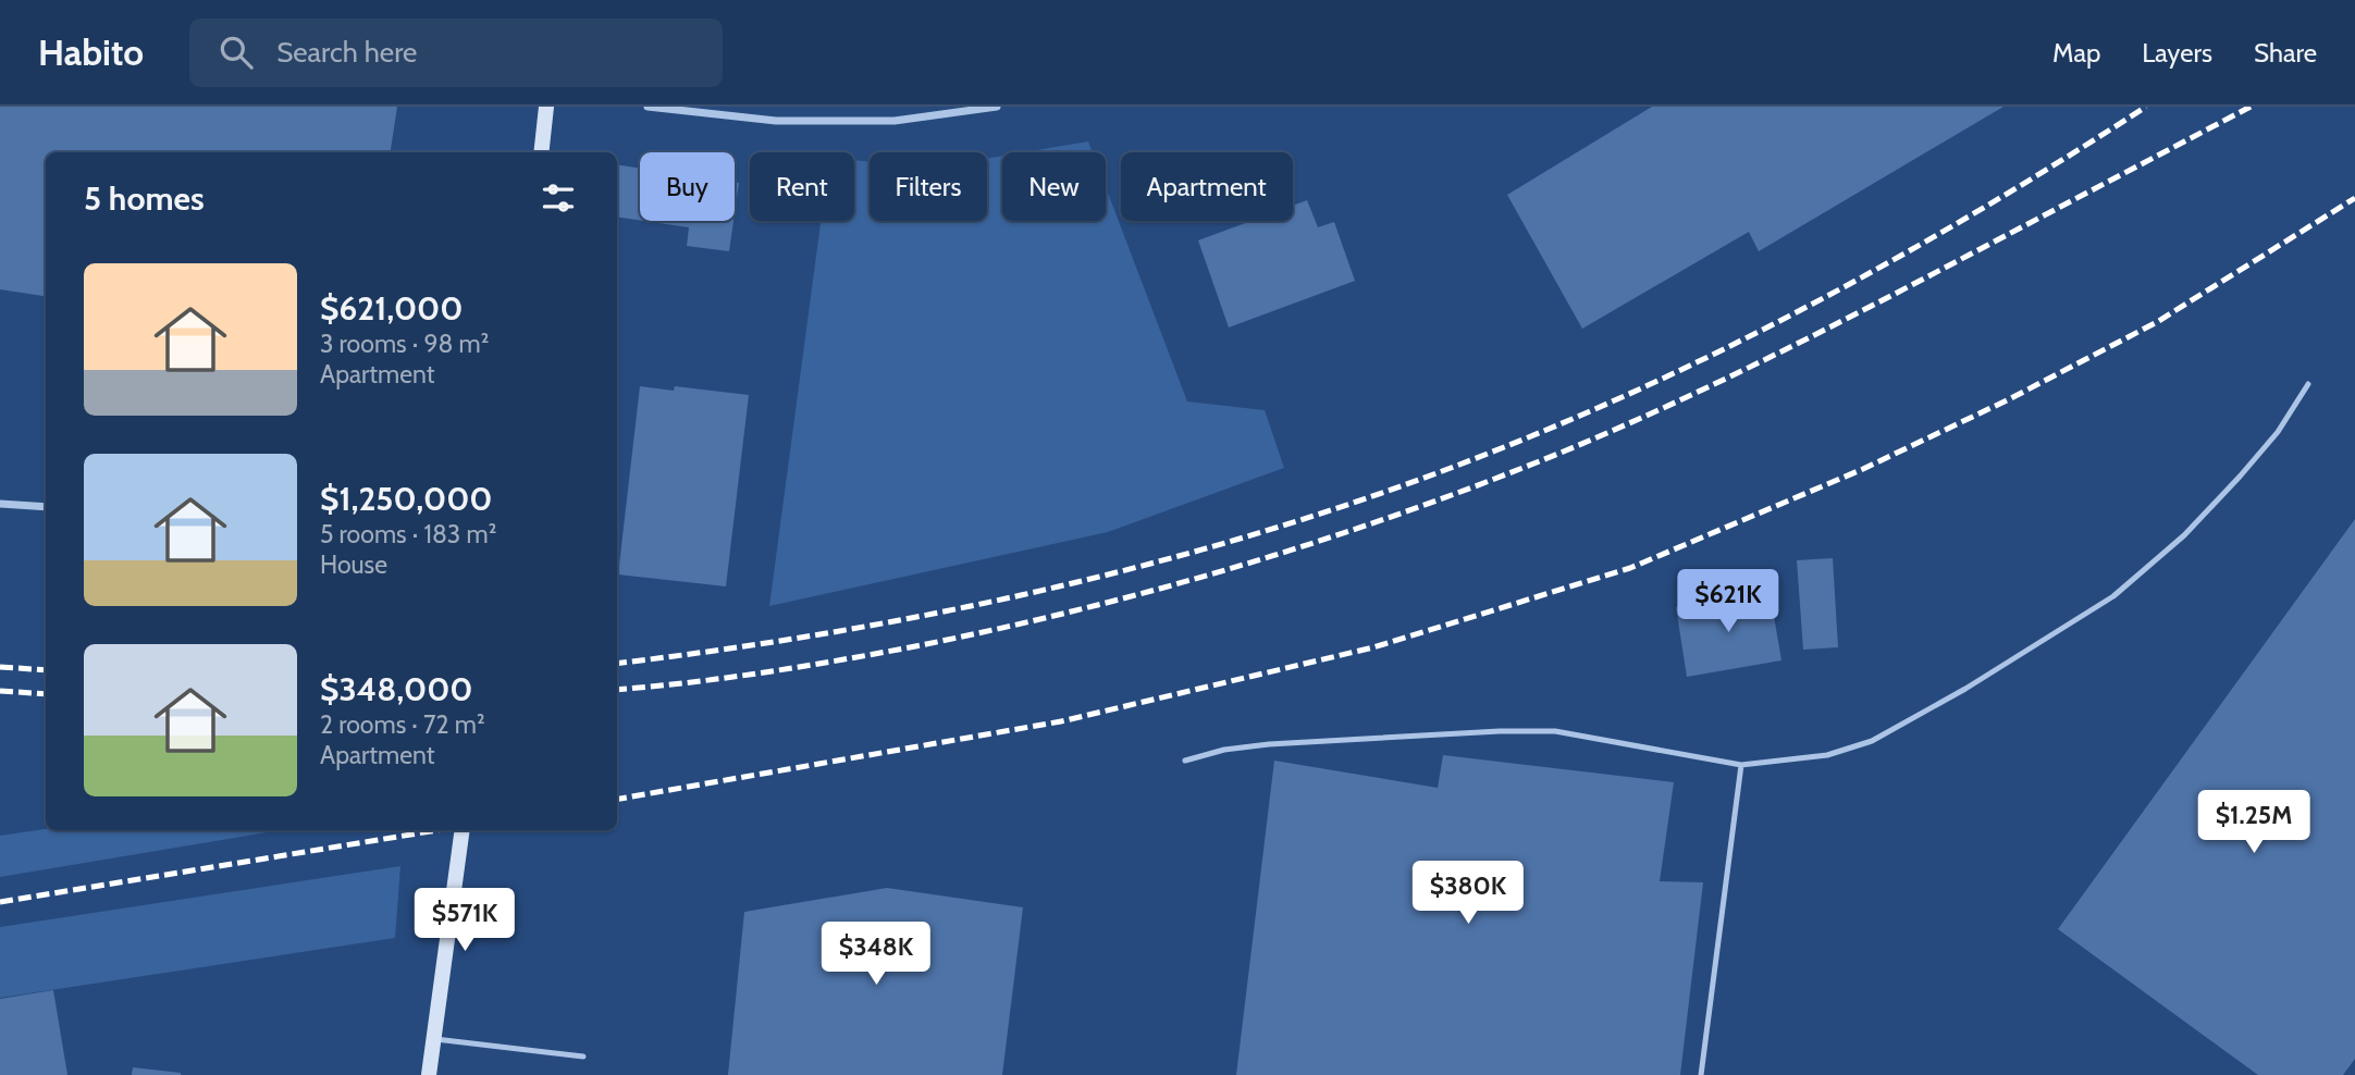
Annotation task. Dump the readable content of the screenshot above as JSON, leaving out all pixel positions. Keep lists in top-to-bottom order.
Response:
{
  "page": {
    "header": "Habito",
    "search": "Search here",
    "nav": ["Map", "Layers", "Share"],
    "chip": [
      "Buy",
      "Rent",
      "Filters",
      "New",
      "Apartment"
    ],
    "heading": "5 homes",
    "list": [
      {
        "name": "$621,000",
        "note": "3 rooms · 98 m² · Apartment"
      },
      {
        "name": "$1,250,000",
        "note": "5 rooms · 183 m² · House"
      },
      {
        "name": "$348,000",
        "note": "2 rooms · 72 m² · Apartment"
      }
    ],
    "price": [
      "$621K",
      "$1.25M",
      "$380K",
      "$571K",
      "$348K"
    ]
  }
}
